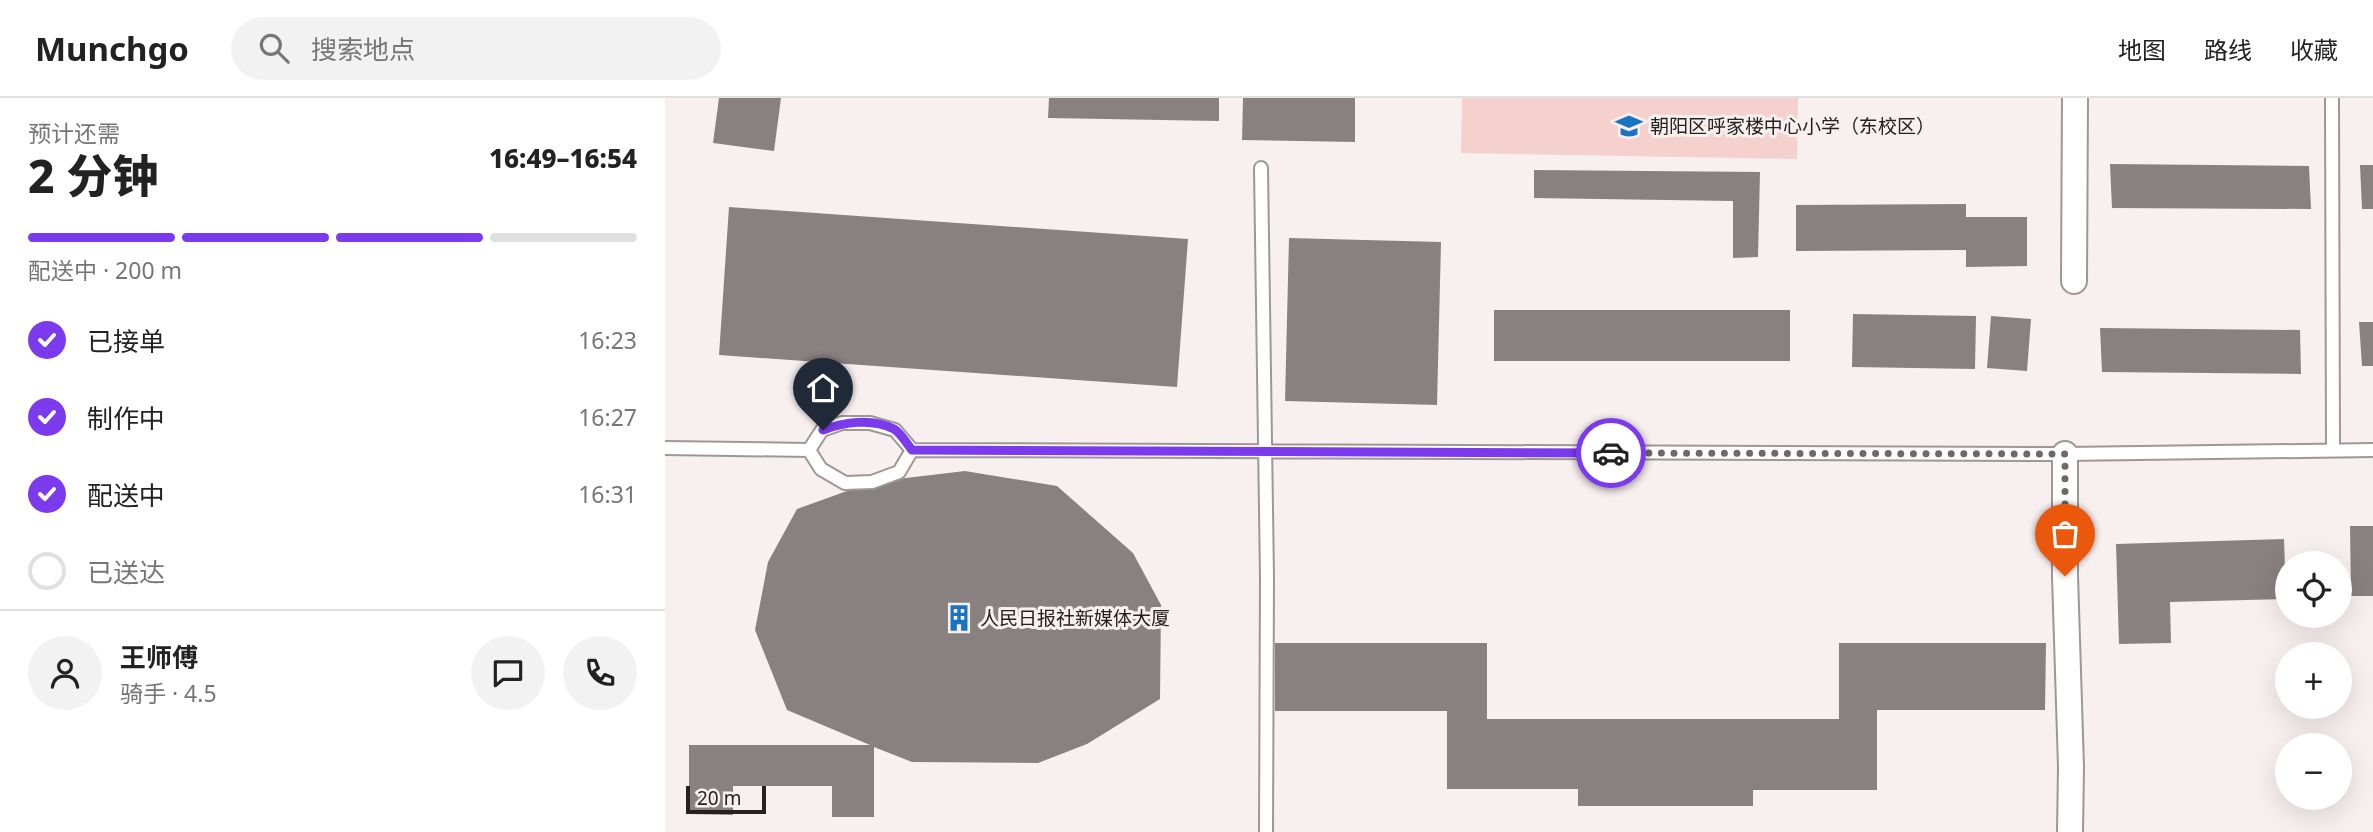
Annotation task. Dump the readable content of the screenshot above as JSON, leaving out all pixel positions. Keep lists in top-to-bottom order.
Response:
{
  "places": {
    "school or university": ["朝阳区呼家楼中心小学（东校区）"],
    "building": ["人民日报社新媒体大厦"]
  },
  "scale_bar": "20 m",
  "page": {
    "header": "Munchgo",
    "search": "搜索地点",
    "nav": ["地图", "路线", "收藏"],
    "heading": ["2 分钟", "预计还需", "16:49–16:54"],
    "panel": ["王师傅", "骑手 · 4.5"],
    "bar": "配送中 · 200 m",
    "list": [
      ["已接单", "16:23"],
      ["制作中", "16:27"],
      ["配送中", "16:31"],
      "已送达"
    ],
    "map_buttons": ["+", "−"],
    "scale": "20 m"
  }
}
